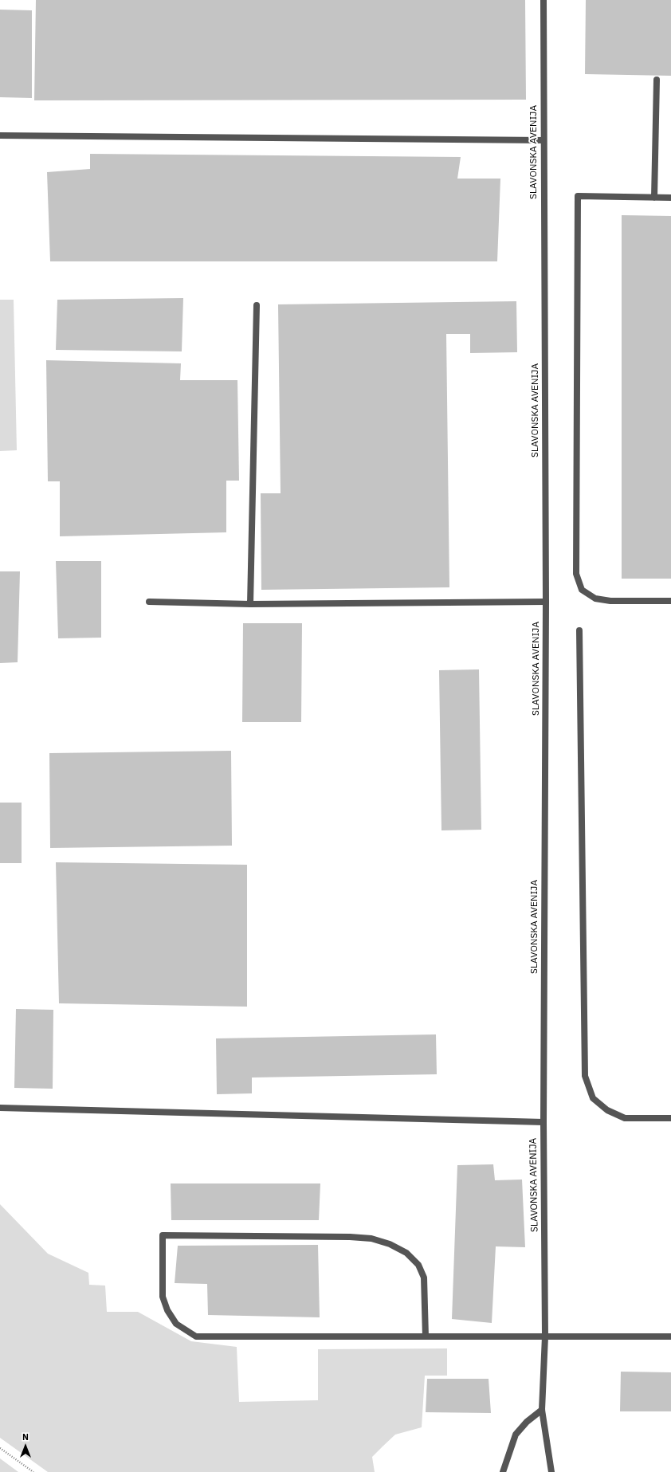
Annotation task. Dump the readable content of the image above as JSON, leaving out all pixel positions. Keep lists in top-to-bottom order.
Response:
{
  "streets": {
    "street": ["SLAVONSKA AVENIJA"]
  },
  "north": "top"
}
